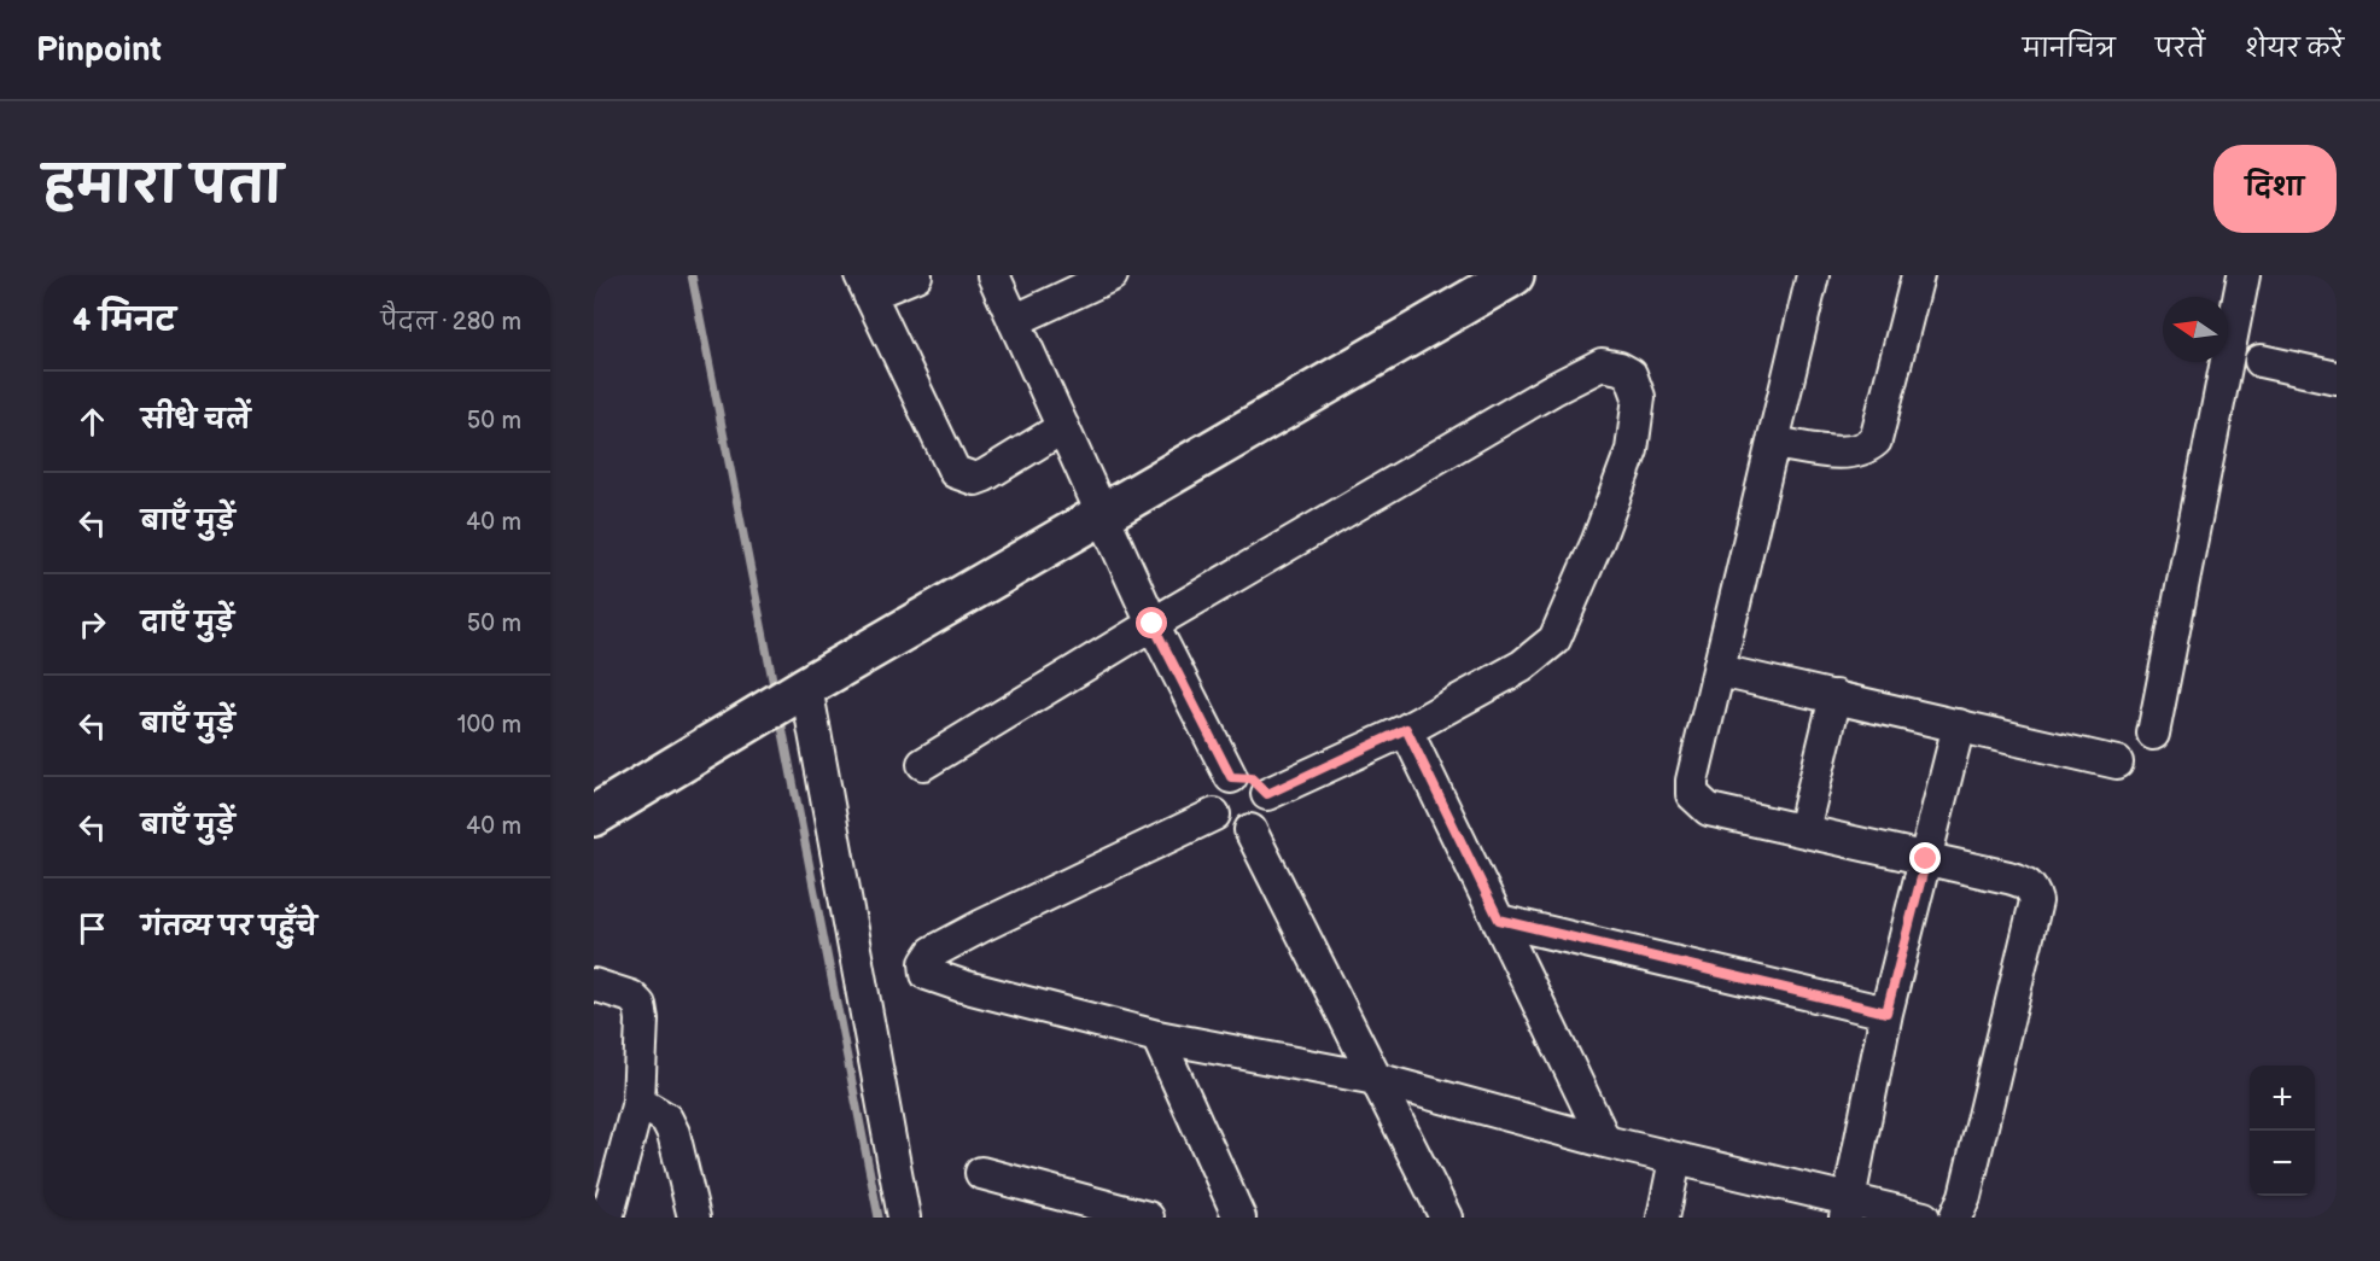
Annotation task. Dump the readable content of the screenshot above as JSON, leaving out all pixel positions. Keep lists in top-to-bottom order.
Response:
{
  "north": "left",
  "page": {
    "header": "Pinpoint",
    "nav": ["मानचित्र", "परतें", "शेयर करें"],
    "title": "हमारा पता",
    "buttons": "दिशा",
    "heading": ["4 मिनट", "पैदल · 280 m"],
    "list": [
      ["सीधे चलें", "50 m"],
      ["बाएँ मुड़ें", "40 m"],
      ["दाएँ मुड़ें", "50 m"],
      ["बाएँ मुड़ें", "100 m"],
      ["बाएँ मुड़ें", "40 m"],
      "गंतव्य पर पहुँचे"
    ],
    "map_buttons": ["+", "−"]
  }
}
